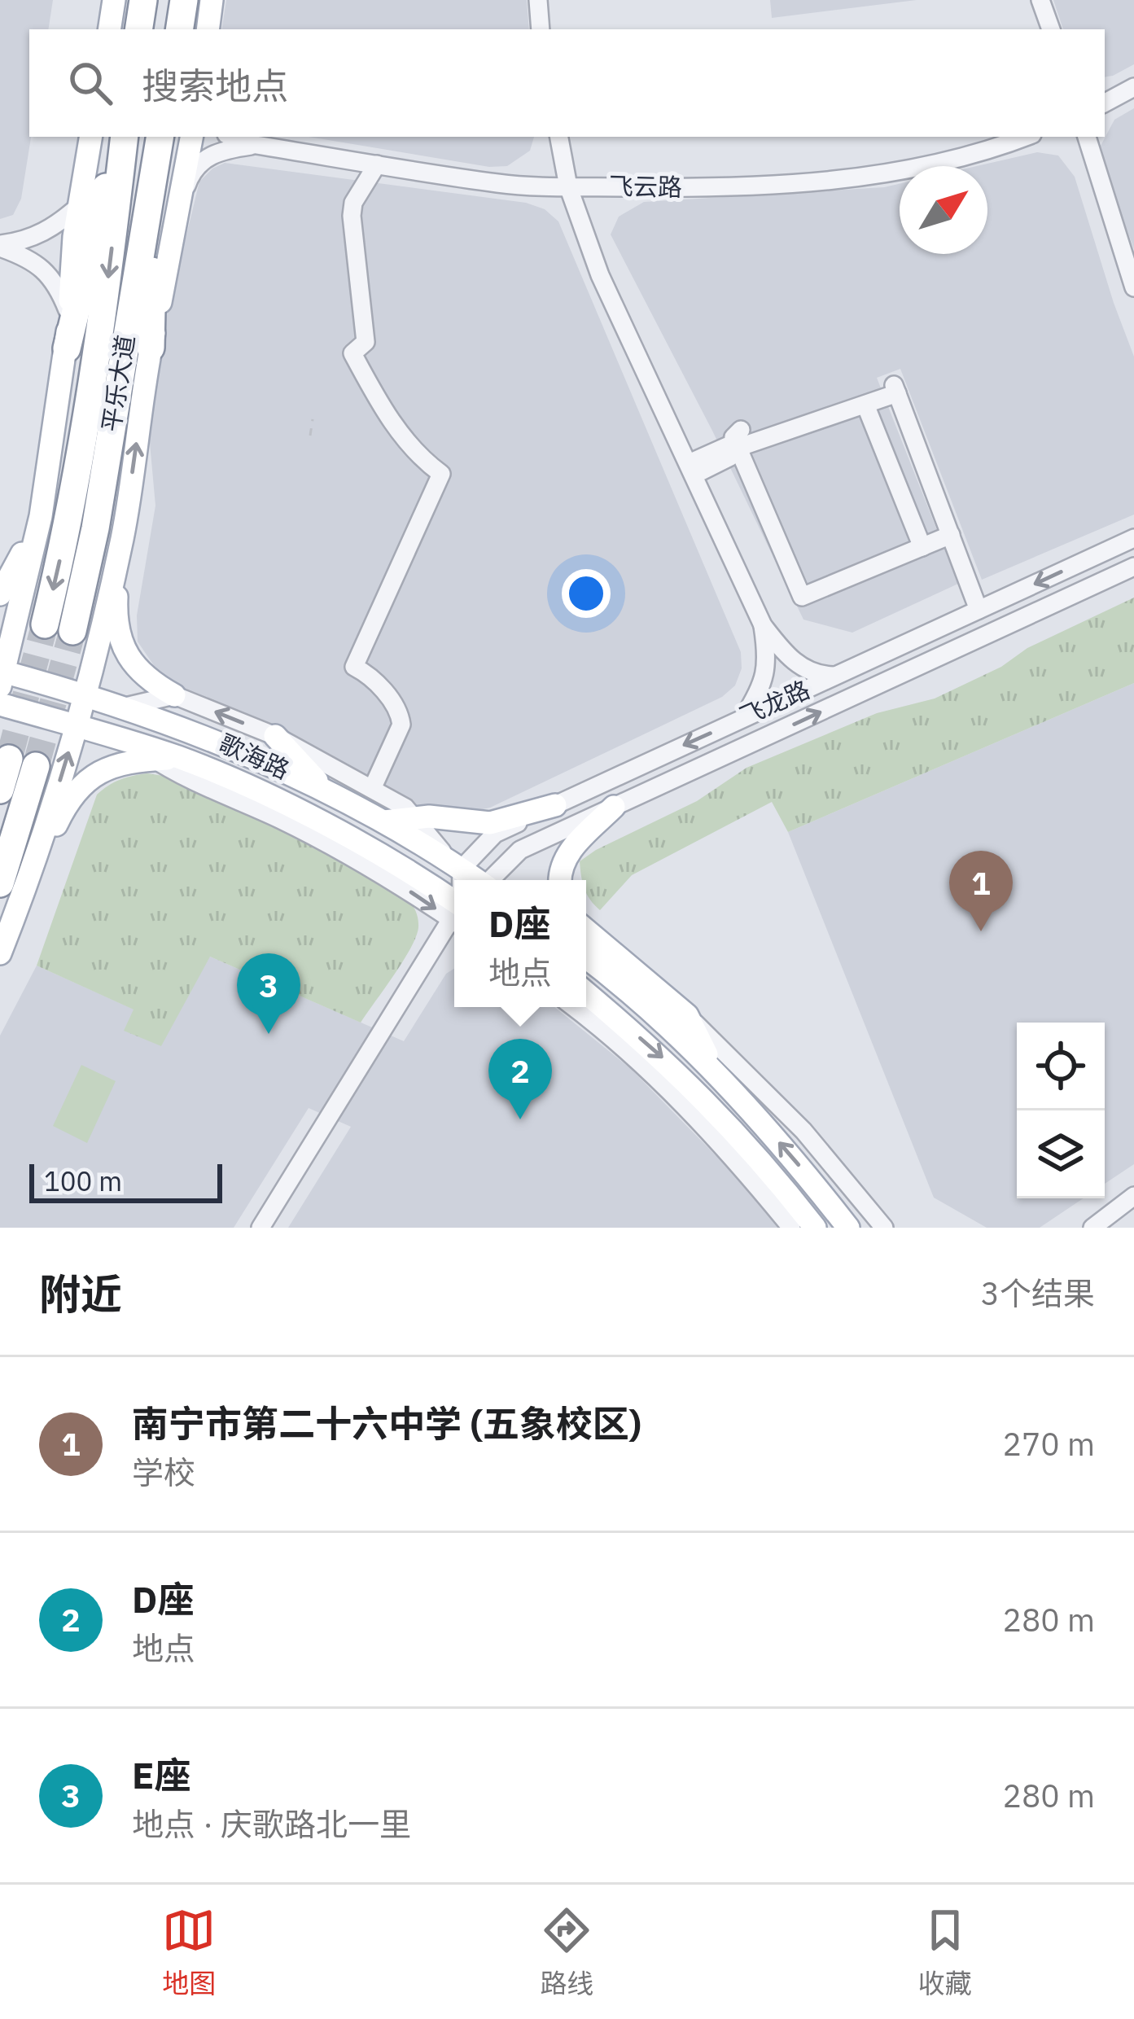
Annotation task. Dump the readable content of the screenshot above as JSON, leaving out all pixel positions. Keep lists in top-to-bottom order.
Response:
{
  "streets": {
    "highway": ["平乐大道"],
    "main road": ["歌海路"],
    "street": ["飞云路", "飞龙路"]
  },
  "crossings": [
    ["飞龙路", "歌海路"]
  ],
  "scale_bar": "100 m",
  "north": "top right",
  "page": {
    "search": "搜索地点",
    "pins": ["1", "3", "2"],
    "popup": ["D座", "地点"],
    "scale": "100 m",
    "heading": ["附近", "3个结果"],
    "list": [
      {
        "mark": "1",
        "name": "南宁市第二十六中学 (五象校区)",
        "note": "学校",
        "value": "270 m"
      },
      {
        "mark": "2",
        "name": "D座",
        "note": "地点",
        "value": "280 m"
      },
      {
        "mark": "3",
        "name": "E座",
        "note": "地点 · 庆歌路北一里",
        "value": "280 m"
      }
    ],
    "nav": ["地图", "路线", "收藏"]
  }
}
